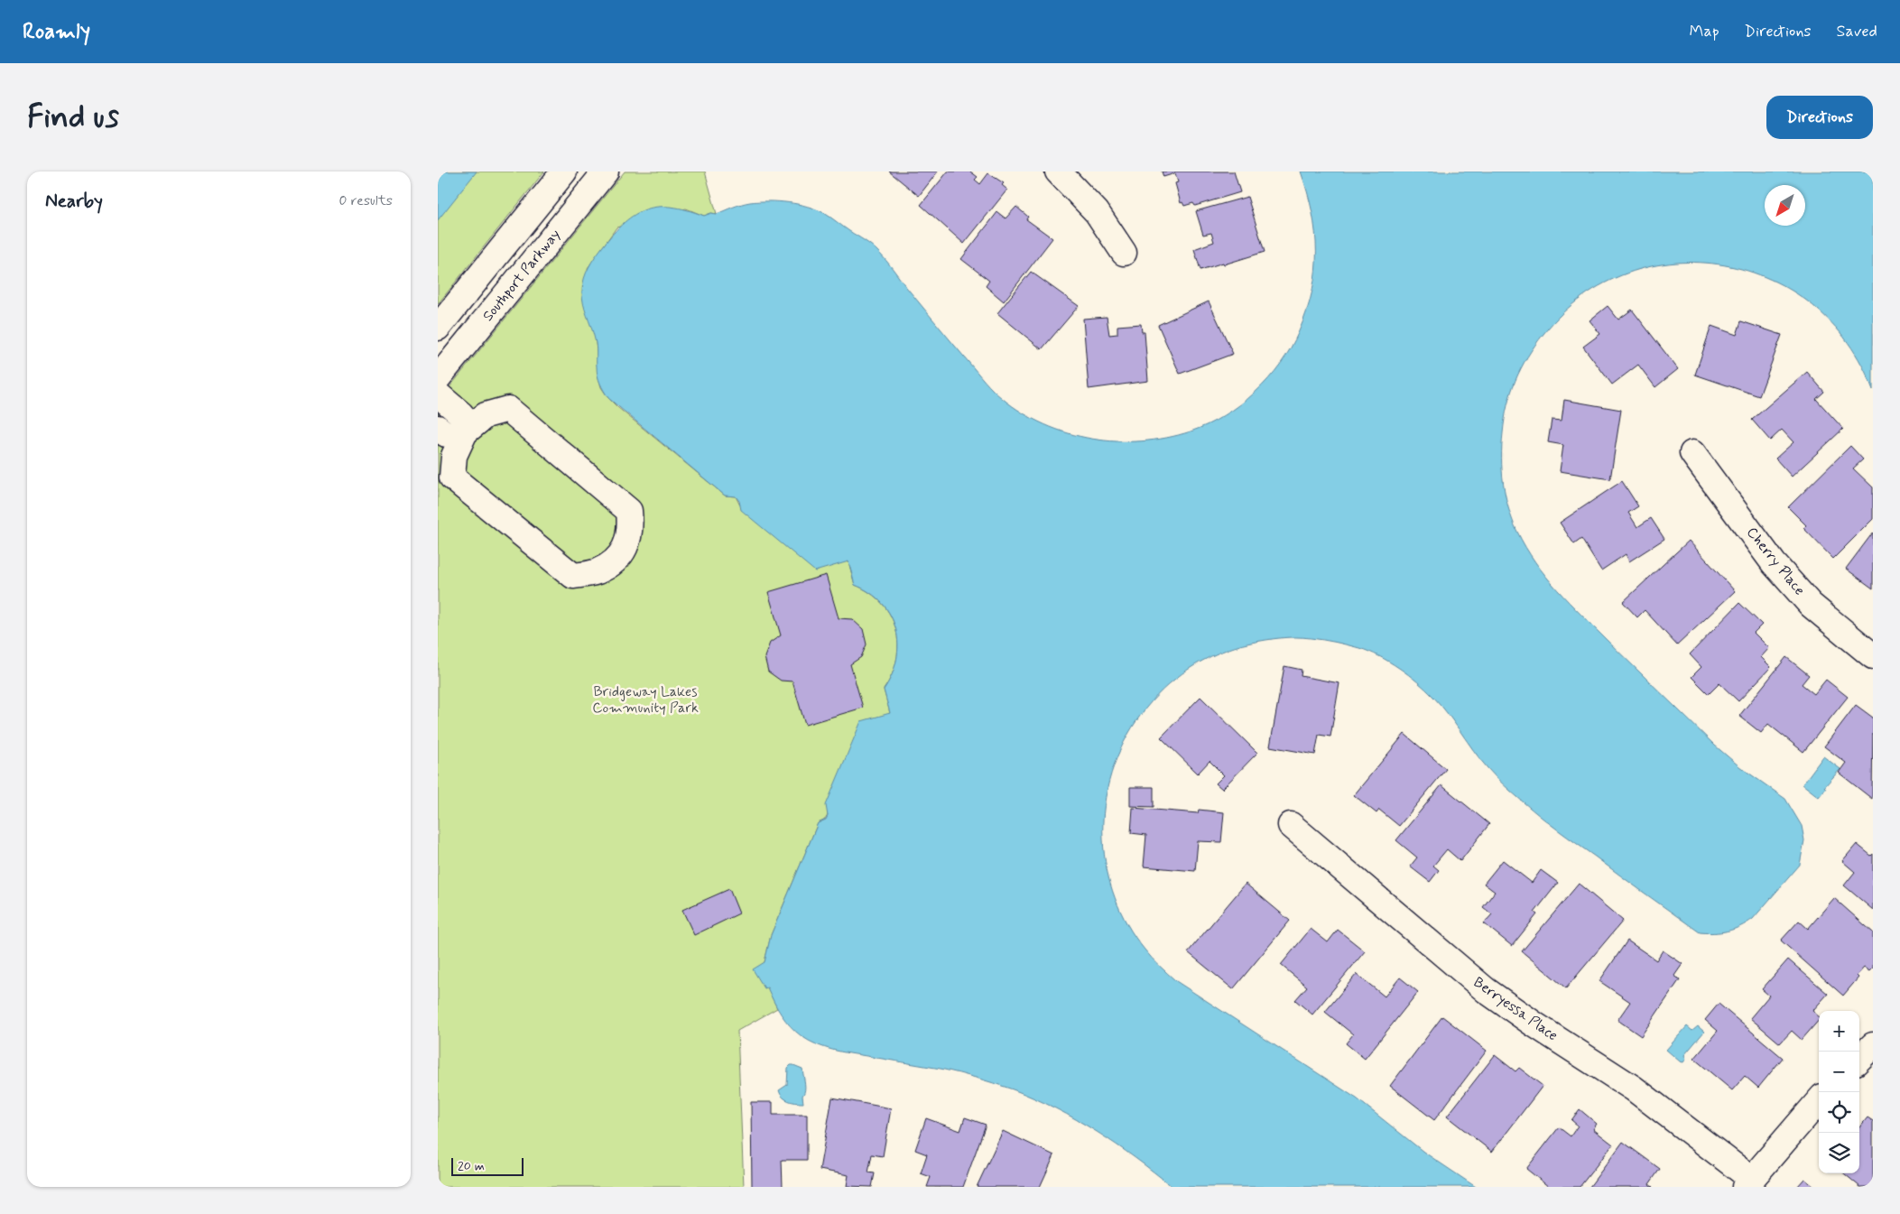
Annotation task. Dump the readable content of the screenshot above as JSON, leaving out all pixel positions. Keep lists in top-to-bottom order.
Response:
{
  "streets": {
    "street": ["Southport Parkway", "Cherry Place", "Berryessa Place"]
  },
  "parks": ["Bridgeway Lakes Community Park"],
  "scale_bar": "20 m",
  "north": "bottom left",
  "page": {
    "header": "Roamly",
    "nav": ["Map", "Directions", "Saved"],
    "buttons": "Directions",
    "title": "Find us",
    "heading": ["Nearby", "0 results"],
    "map_buttons": ["+", "−"],
    "scale": "20 m"
  }
}
